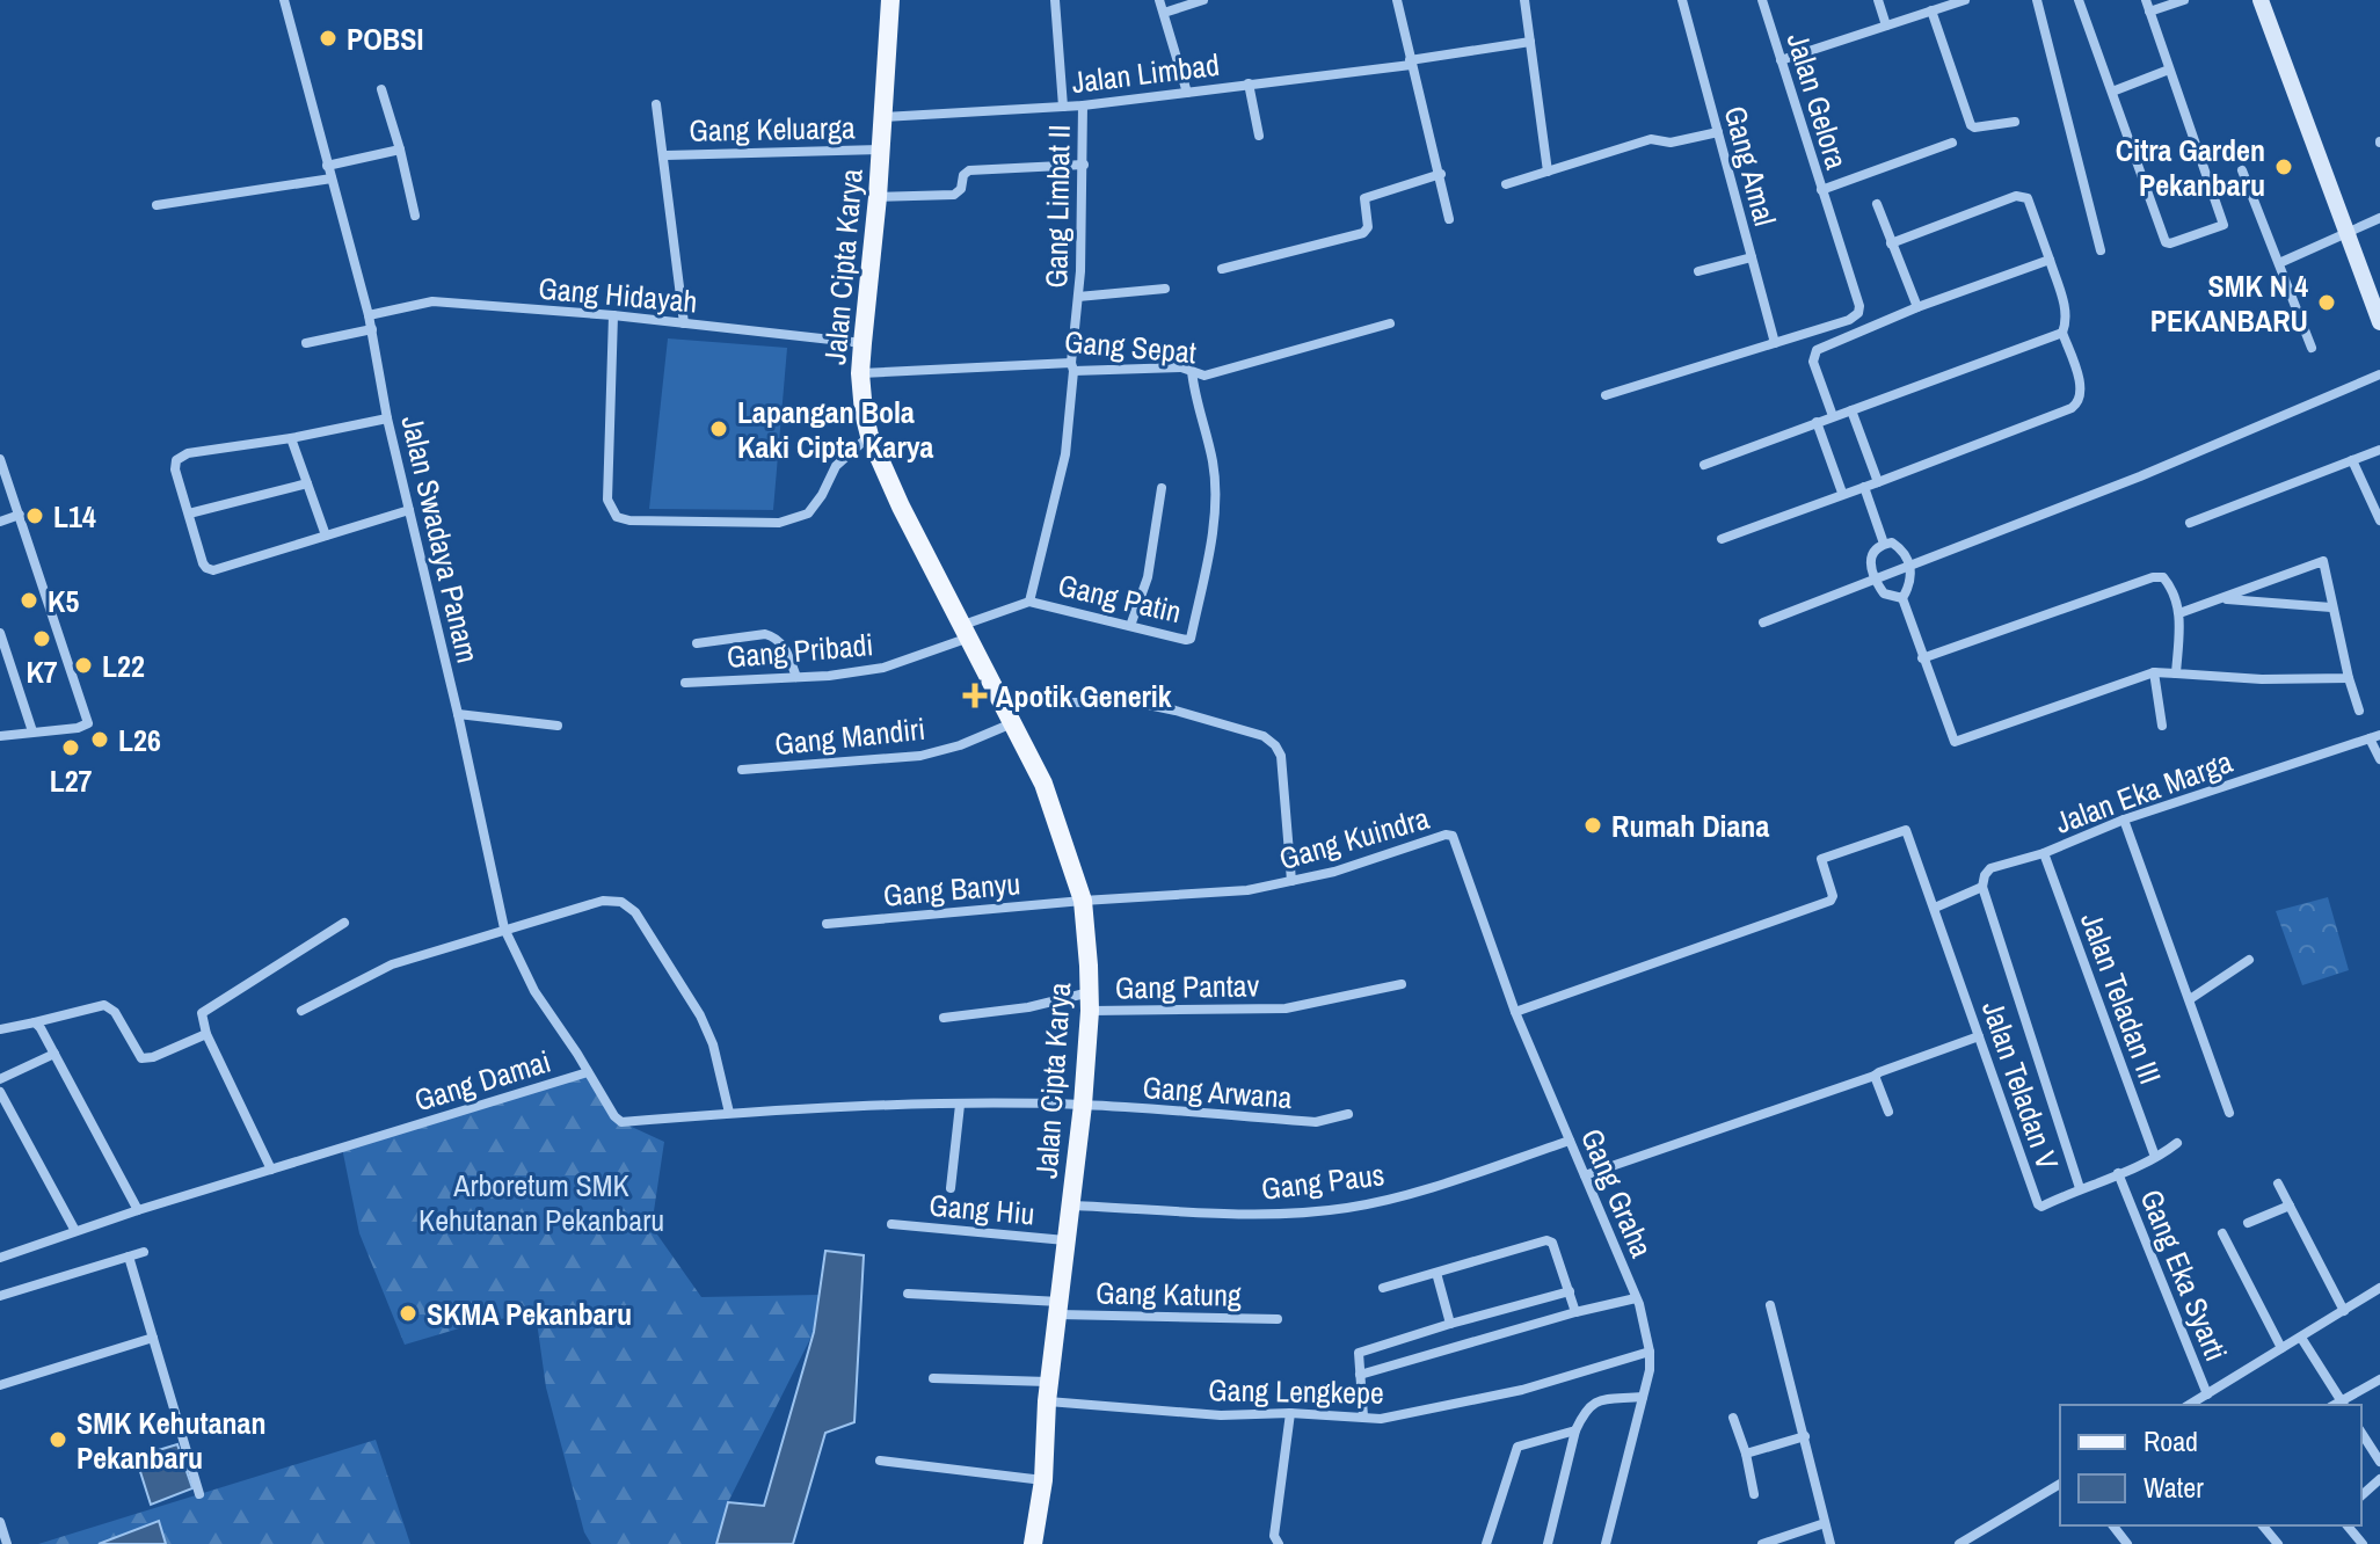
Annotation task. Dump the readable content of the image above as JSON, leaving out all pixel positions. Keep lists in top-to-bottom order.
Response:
{
  "streets": {
    "main road": ["Jalan Cipta Karya"],
    "street": [
      "Jalan Limbad",
      "Jalan Gelora",
      "Gang Keluarga",
      "Gang Amal",
      "Gang Limbat II",
      "Gang Hidayah",
      "Gang Sepat",
      "Jalan Swadaya Panam",
      "Gang Patin",
      "Gang Pribadi",
      "Gang Mandiri",
      "Jalan Eka Marga",
      "Gang Kuindra",
      "Gang Banyu",
      "Gang Pantav",
      "Jalan Teladan III",
      "Gang Damai",
      "Jalan Teladan V",
      "Gang Arwana",
      "Gang Paus",
      "Gang Graha",
      "Gang Hiu",
      "Gang Eka Syarti",
      "Gang Katung",
      "Gang Lengkepe"
    ]
  },
  "crossings": [
    ["Jalan Limbad", "Gang Limbat II"],
    ["Jalan Limbad", "Jalan Cipta Karya"],
    ["Gang Keluarga", "Jalan Cipta Karya"],
    ["Gang Limbat II", "Gang Sepat"],
    ["Gang Limbat II", "Gang Patin"],
    ["Jalan Cipta Karya", "Gang Hidayah"],
    ["Jalan Cipta Karya", "Gang Sepat"],
    ["Jalan Cipta Karya", "Gang Patin"],
    ["Jalan Cipta Karya", "Gang Pribadi"],
    ["Jalan Cipta Karya", "Gang Mandiri"],
    ["Jalan Cipta Karya", "Gang Kuindra"],
    ["Jalan Cipta Karya", "Gang Banyu"],
    ["Jalan Cipta Karya", "Gang Pantav"],
    ["Jalan Cipta Karya", "Gang Damai"],
    ["Jalan Cipta Karya", "Gang Arwana"],
    ["Jalan Cipta Karya", "Gang Paus"],
    ["Jalan Cipta Karya", "Gang Hiu"],
    ["Jalan Cipta Karya", "Gang Katung"],
    ["Jalan Cipta Karya", "Gang Lengkepe"],
    ["Gang Hidayah", "Jalan Swadaya Panam"],
    ["Gang Sepat", "Gang Patin"],
    ["Jalan Swadaya Panam", "Gang Damai"],
    ["Gang Patin", "Gang Pribadi"],
    ["Jalan Eka Marga", "Jalan Teladan III"],
    ["Jalan Eka Marga", "Jalan Teladan V"],
    ["Gang Kuindra", "Gang Banyu"],
    ["Gang Kuindra", "Jalan Teladan V"],
    ["Gang Kuindra", "Gang Graha"],
    ["Jalan Teladan III", "Jalan Teladan V"],
    ["Gang Damai", "Gang Arwana"],
    ["Jalan Teladan V", "Gang Graha"],
    ["Jalan Teladan V", "Gang Eka Syarti"],
    ["Gang Paus", "Gang Graha"],
    ["Gang Graha", "Gang Lengkepe"]
  ],
  "parks": ["Arboretum SMK Kehutanan Pekanbaru"],
  "places": {
    "other": [
      "POBSI",
      "Citra Garden Pekanbaru",
      "SMK N 4 PEKANBARU",
      "Lapangan Bola Kaki Cipta Karya",
      "L14",
      "K5",
      "K7",
      "L22",
      "L26",
      "L27",
      "Rumah Diana",
      "SKMA Pekanbaru",
      "SMK Kehutanan Pekanbaru"
    ],
    "health": ["Apotik Generik"]
  },
  "legend": ["Road", "Water"]
}
